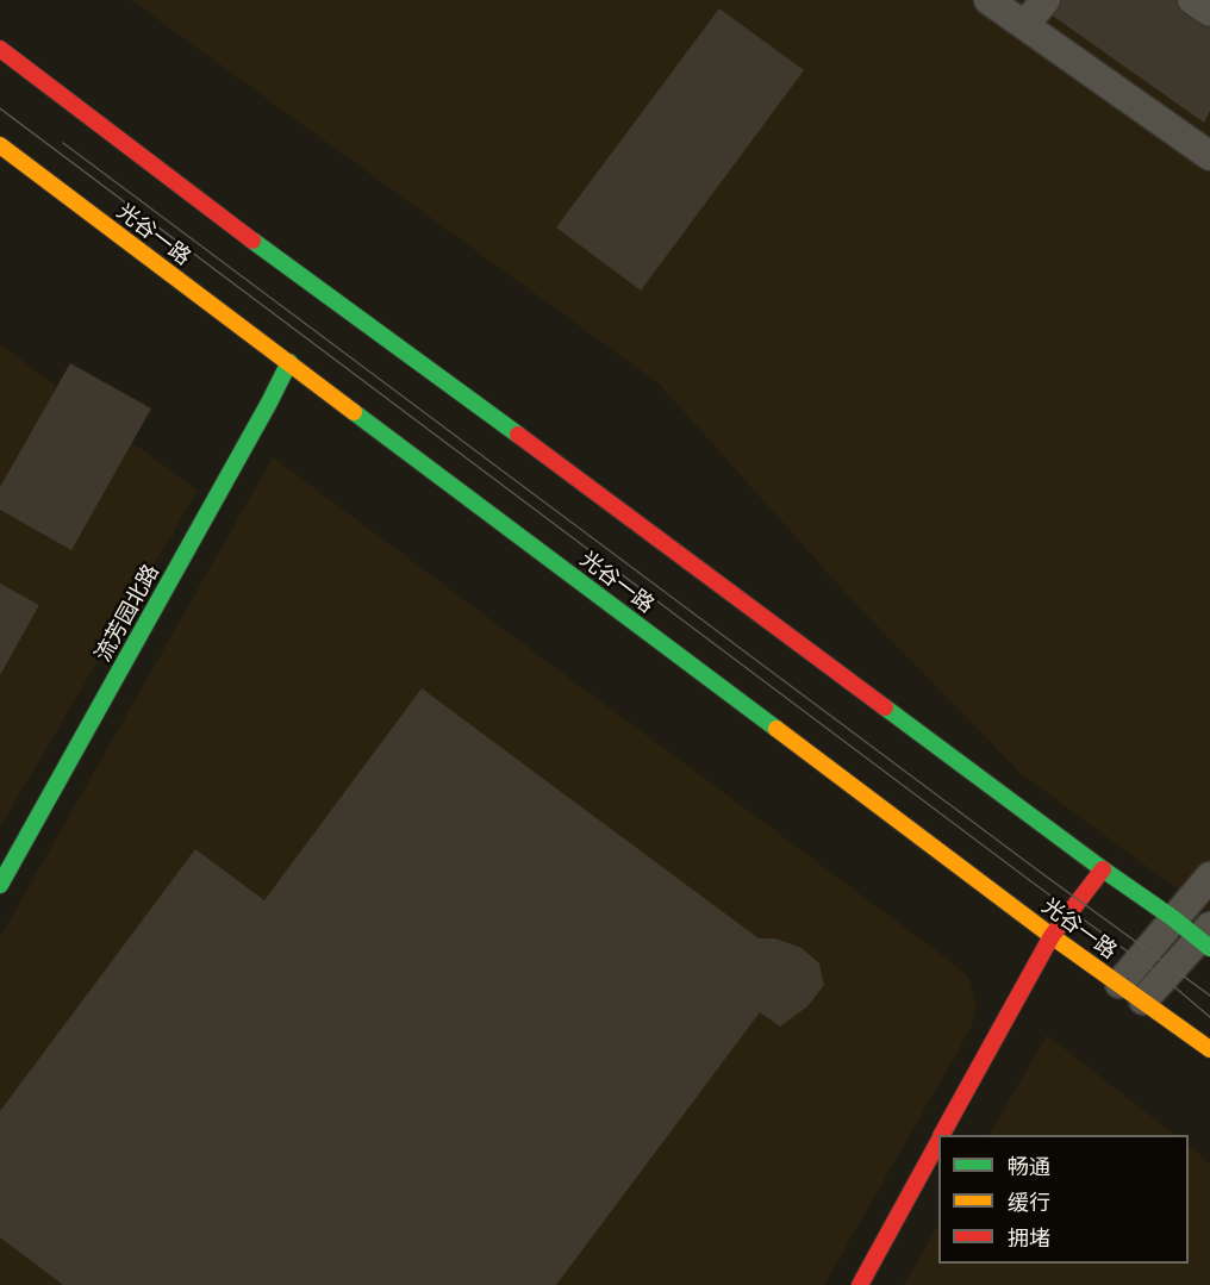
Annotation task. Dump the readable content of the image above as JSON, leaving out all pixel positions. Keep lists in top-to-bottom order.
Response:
{
  "streets": {
    "main road": ["光谷一路", "流芳园北路"]
  },
  "crossings": [
    ["光谷一路", "流芳园北路"]
  ],
  "legend": ["畅通", "缓行", "拥堵"]
}
